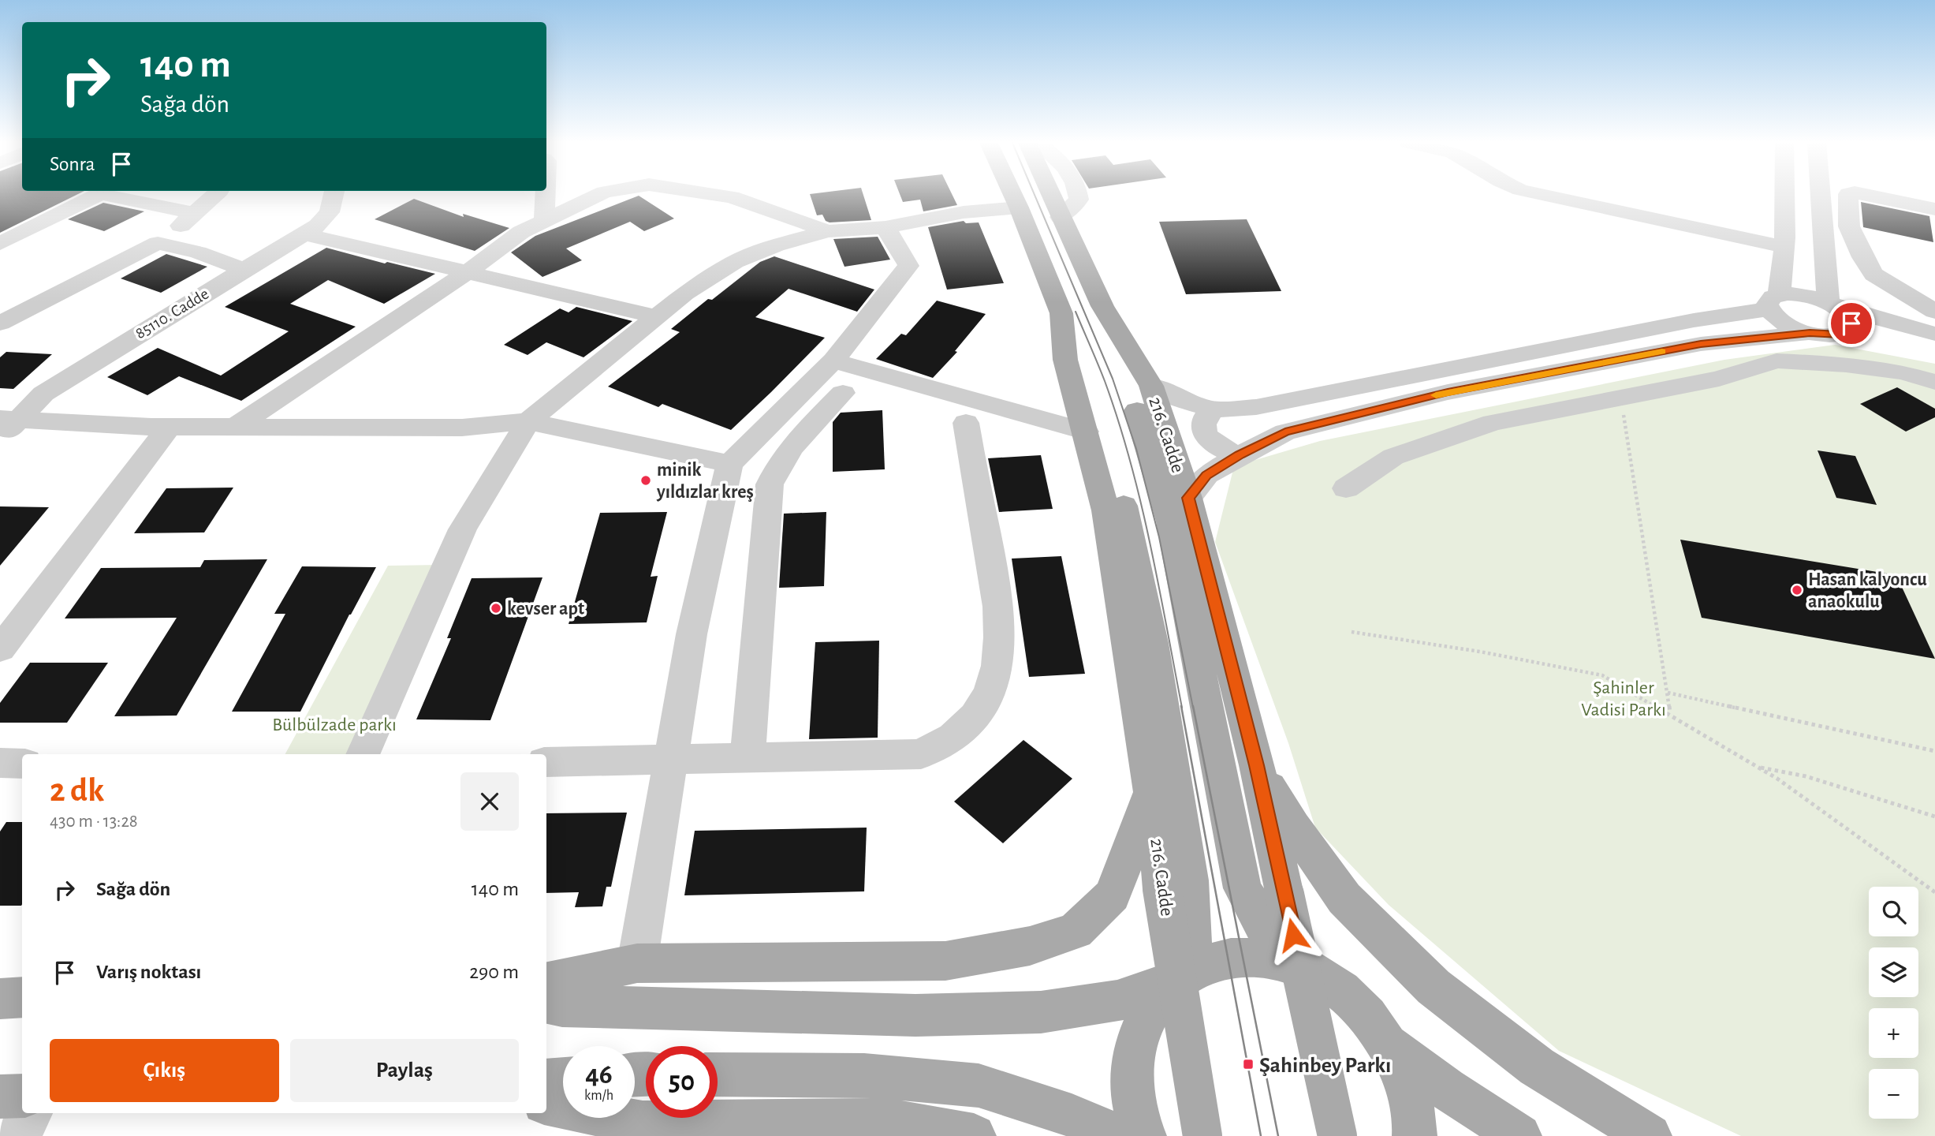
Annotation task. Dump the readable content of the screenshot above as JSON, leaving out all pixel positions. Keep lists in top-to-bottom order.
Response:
{
  "streets": {
    "main road": ["216. Cadde"],
    "street": ["85110. Cadde"]
  },
  "parks": ["Şahinler Vadisi Parkı", "Bülbülzade parkı"],
  "places": {
    "other": ["minik yıldızlar kreş", "Hasan kalyoncu anaokulu", "kevser apt"],
    "transit": ["Şahinbey Parkı"]
  },
  "page": {
    "turn": ["140 m", "Sağa dön"],
    "then": "Sonra",
    "heading": ["2 dk", "430 m · 13:28"],
    "list": [
      {
        "name": "Sağa dön",
        "value": "140 m"
      },
      {
        "name": "Varış noktası",
        "value": "290 m"
      }
    ],
    "map_buttons": ["+", "−"],
    "buttons": ["Çıkış", "Paylaş"],
    "speed": "46 km/h",
    "limit": "50"
  }
}
